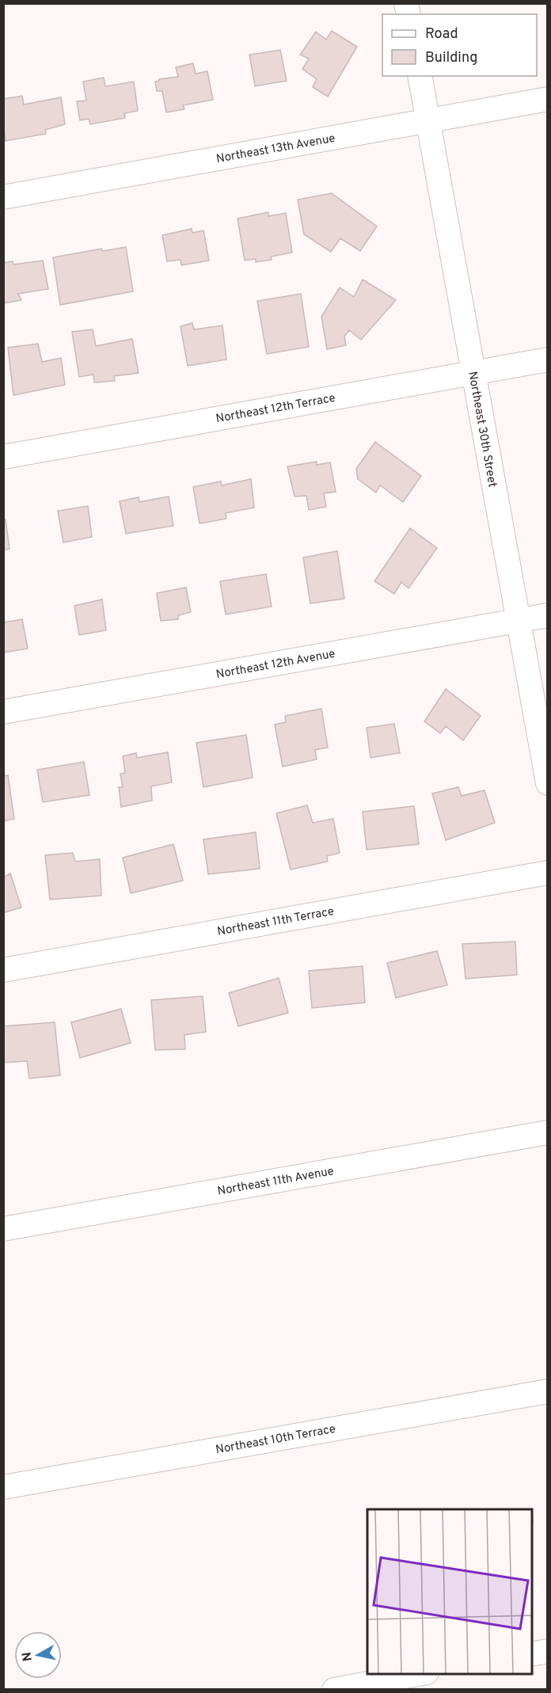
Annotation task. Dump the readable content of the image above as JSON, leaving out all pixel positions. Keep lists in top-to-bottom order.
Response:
{
  "streets": {
    "street": [
      "Northeast 13th Avenue",
      "Northeast 12th Terrace",
      "Northeast 30th Street",
      "Northeast 12th Avenue",
      "Northeast 11th Terrace",
      "Northeast 11th Avenue",
      "Northeast 10th Terrace"
    ]
  },
  "crossings": [
    ["Northeast 13th Avenue", "Northeast 30th Street"],
    ["Northeast 12th Terrace", "Northeast 30th Street"],
    ["Northeast 30th Street", "Northeast 12th Avenue"]
  ],
  "legend": ["Road", "Building"],
  "north": "left"
}
